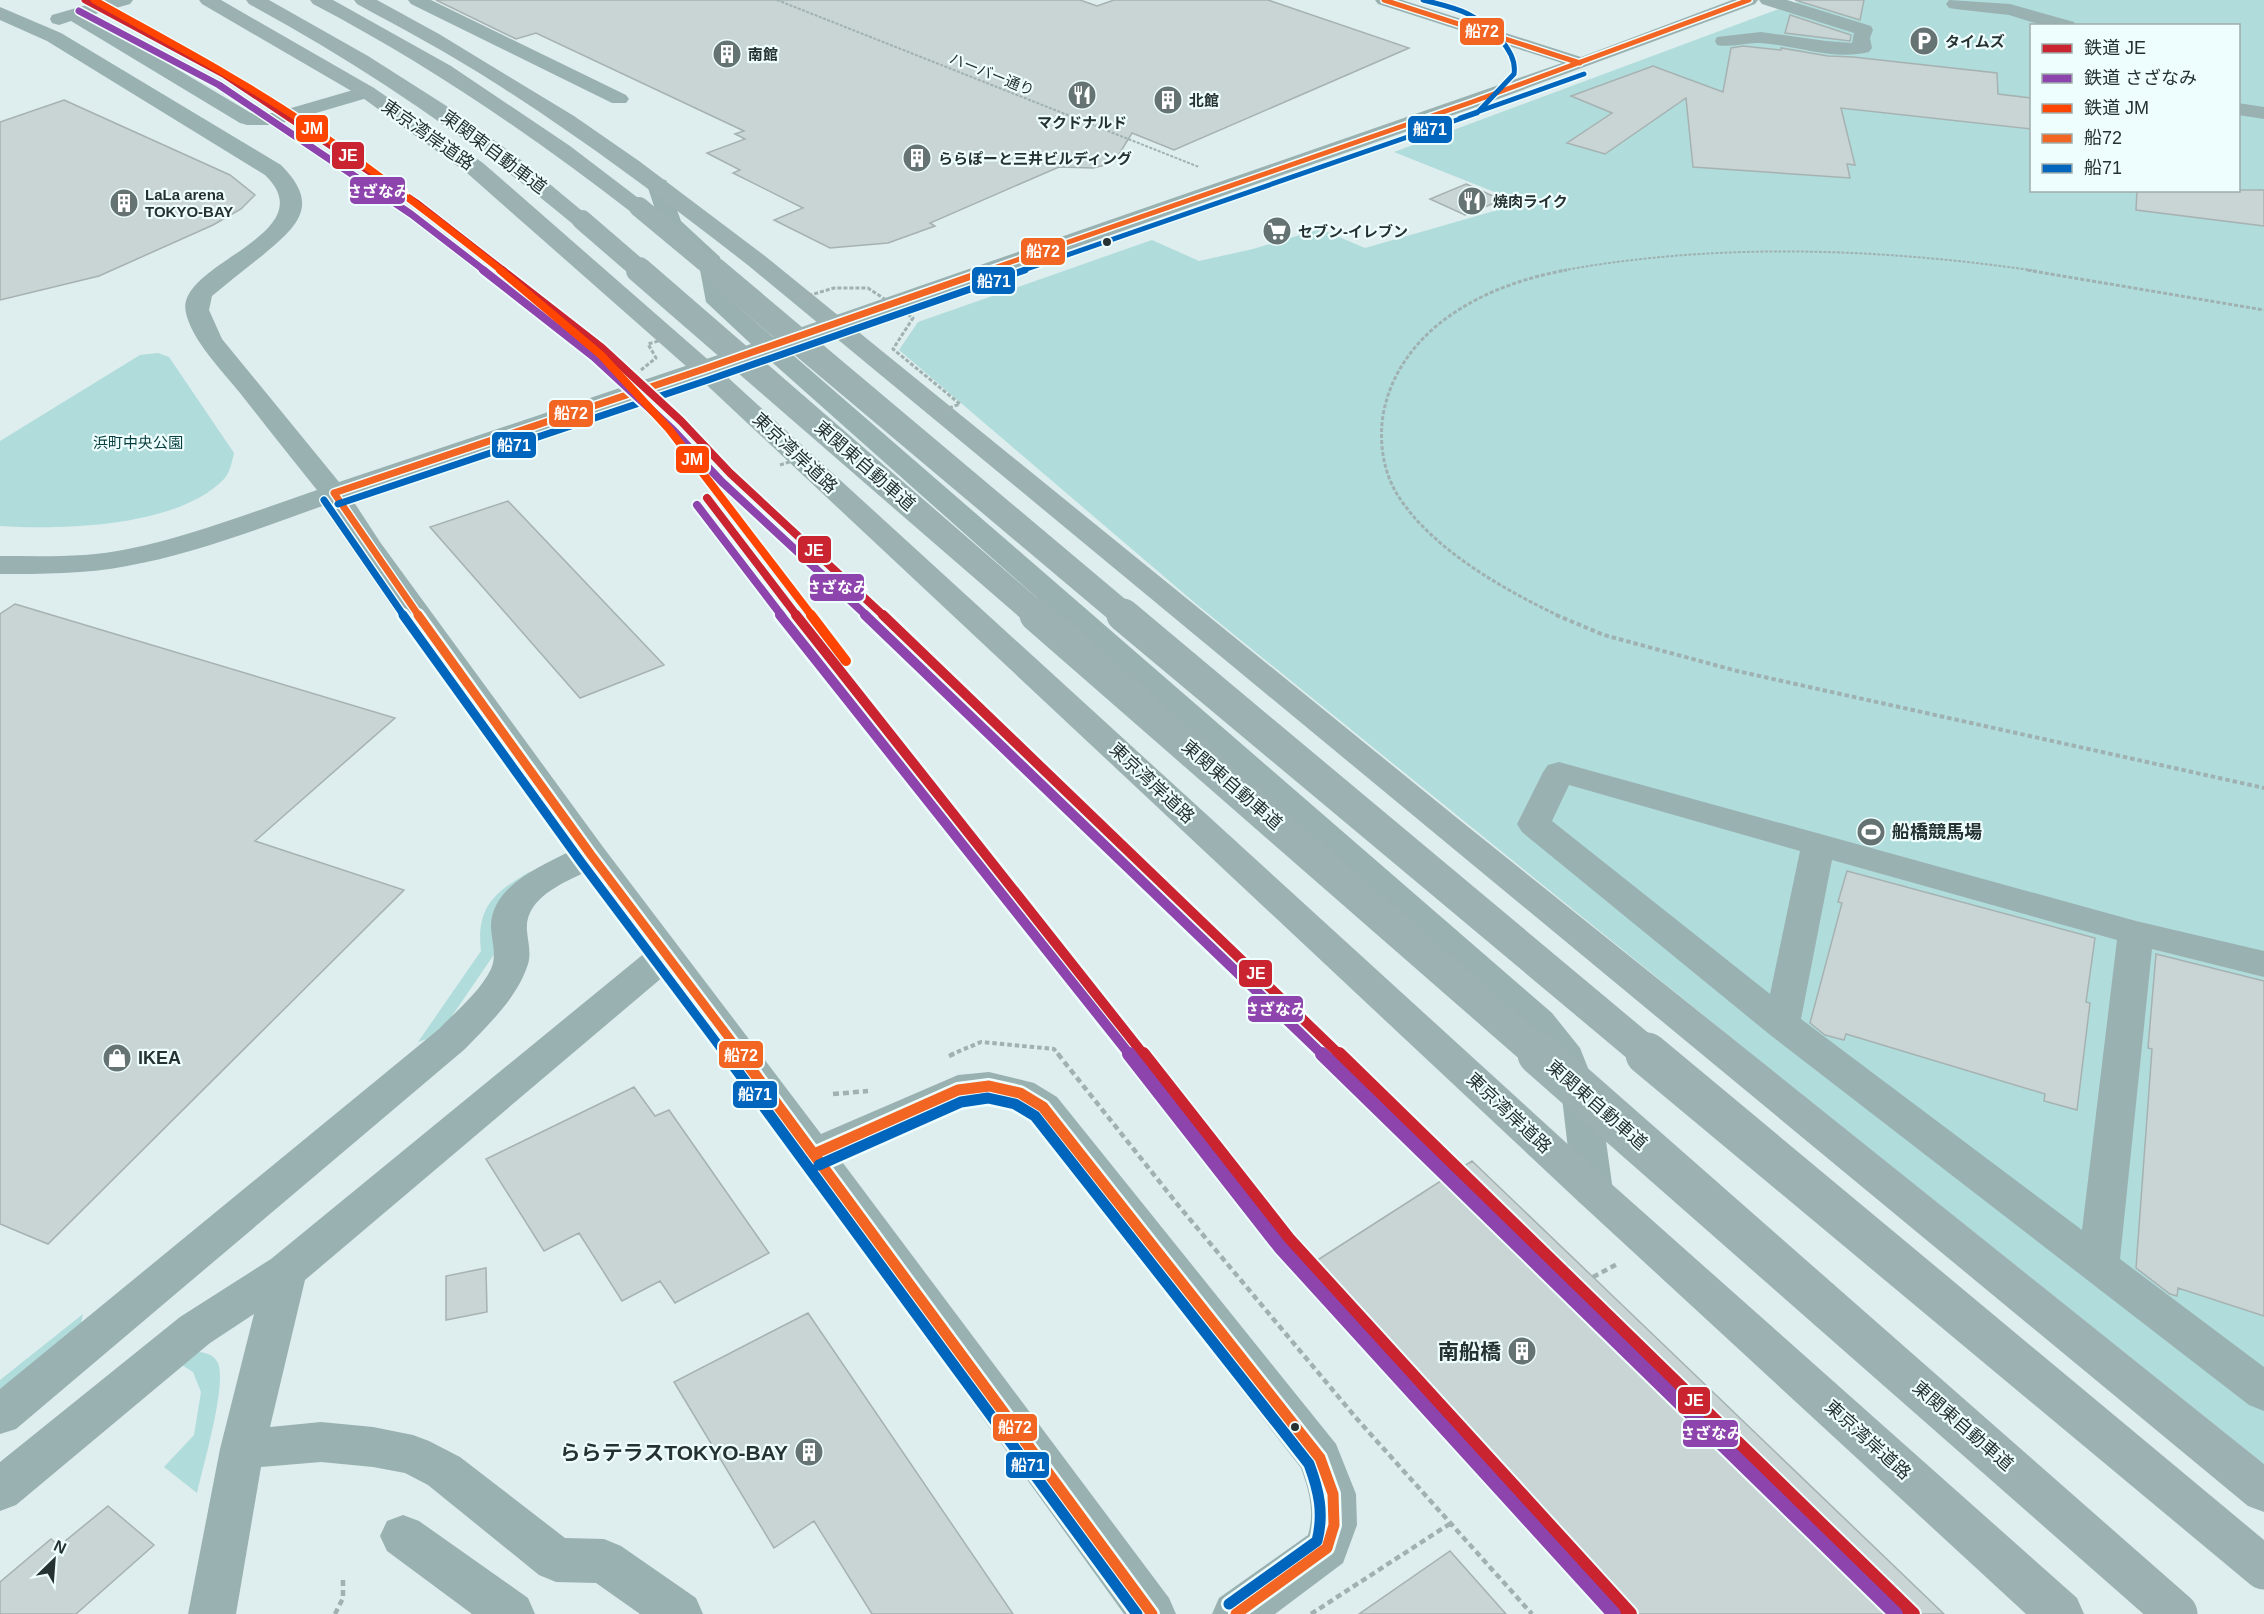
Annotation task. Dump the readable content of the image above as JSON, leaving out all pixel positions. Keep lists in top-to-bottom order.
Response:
{
  "streets": {
    "highway": ["東京湾岸道路", "東関東自動車道"],
    "path": ["ハーバー通り"]
  },
  "parks": ["浜町中央公園"],
  "places": {
    "parking": ["タイムズ"],
    "building": [
      "南館",
      "北館",
      "ららぽーと三井ビルディング",
      "LaLa arena TOKYO-BAY",
      "南船橋",
      "ららテラスTOKYO-BAY"
    ],
    "restaurant": ["マクドナルド", "焼肉ライク"],
    "supermarket": ["セブン-イレブン"],
    "sports": ["船橋競馬場"],
    "shop": ["IKEA"]
  },
  "lines": [
    "rail line JE",
    "rail line JM",
    "transit line 船72",
    "transit line 船71",
    "rail line さざなみ"
  ],
  "legend": [
    "鉄道 JE",
    "鉄道 さざなみ",
    "鉄道 JM",
    "船72",
    "船71"
  ],
  "north": "top right"
}
